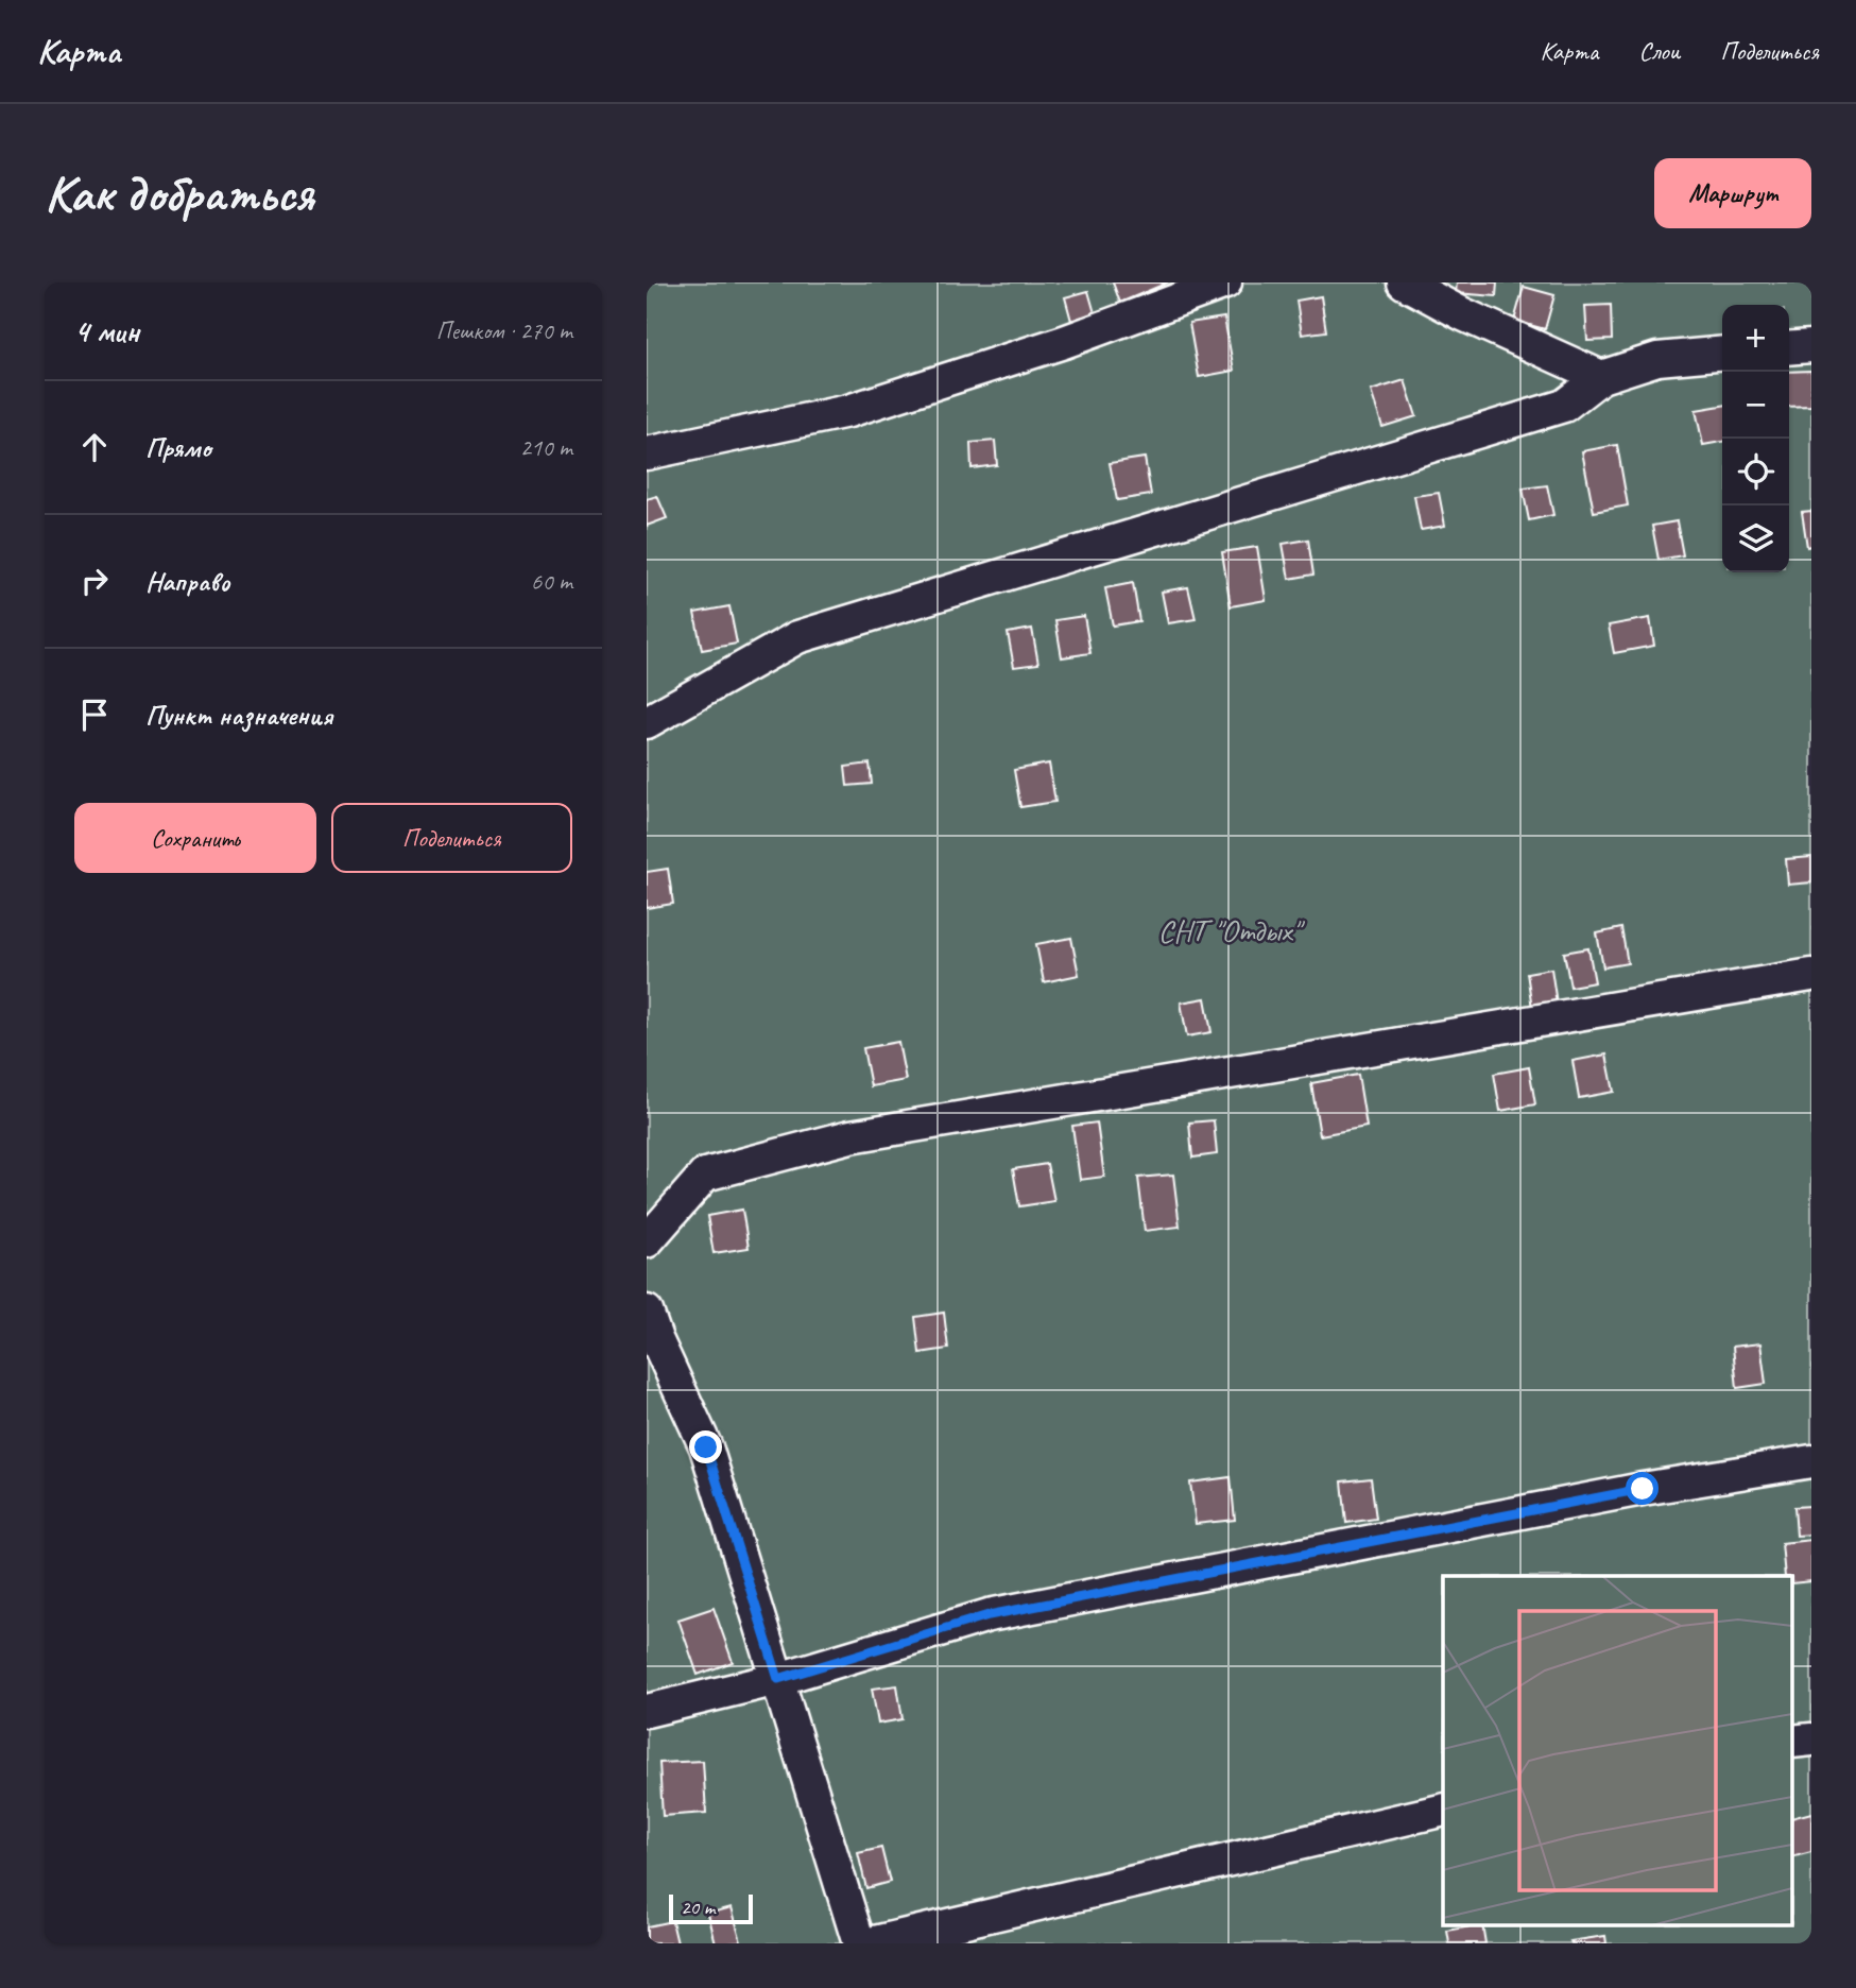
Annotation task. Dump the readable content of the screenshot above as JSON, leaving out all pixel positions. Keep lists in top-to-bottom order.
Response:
{
  "parks": ["СНТ \"Отдых\""],
  "scale_bar": "20 m",
  "page": {
    "header": "Карта",
    "nav": ["Карта", "Слои", "Поделиться"],
    "buttons": [
      "Маршрут",
      ["Сохранить", "Поделиться"]
    ],
    "title": "Как добраться",
    "heading": ["4 мин", "Пешком · 270 m"],
    "map_buttons": ["+", "−"],
    "list": [
      ["Прямо", "210 m"],
      ["Направо", "60 m"],
      "Пункт назначения"
    ],
    "scale": "20 m"
  }
}
